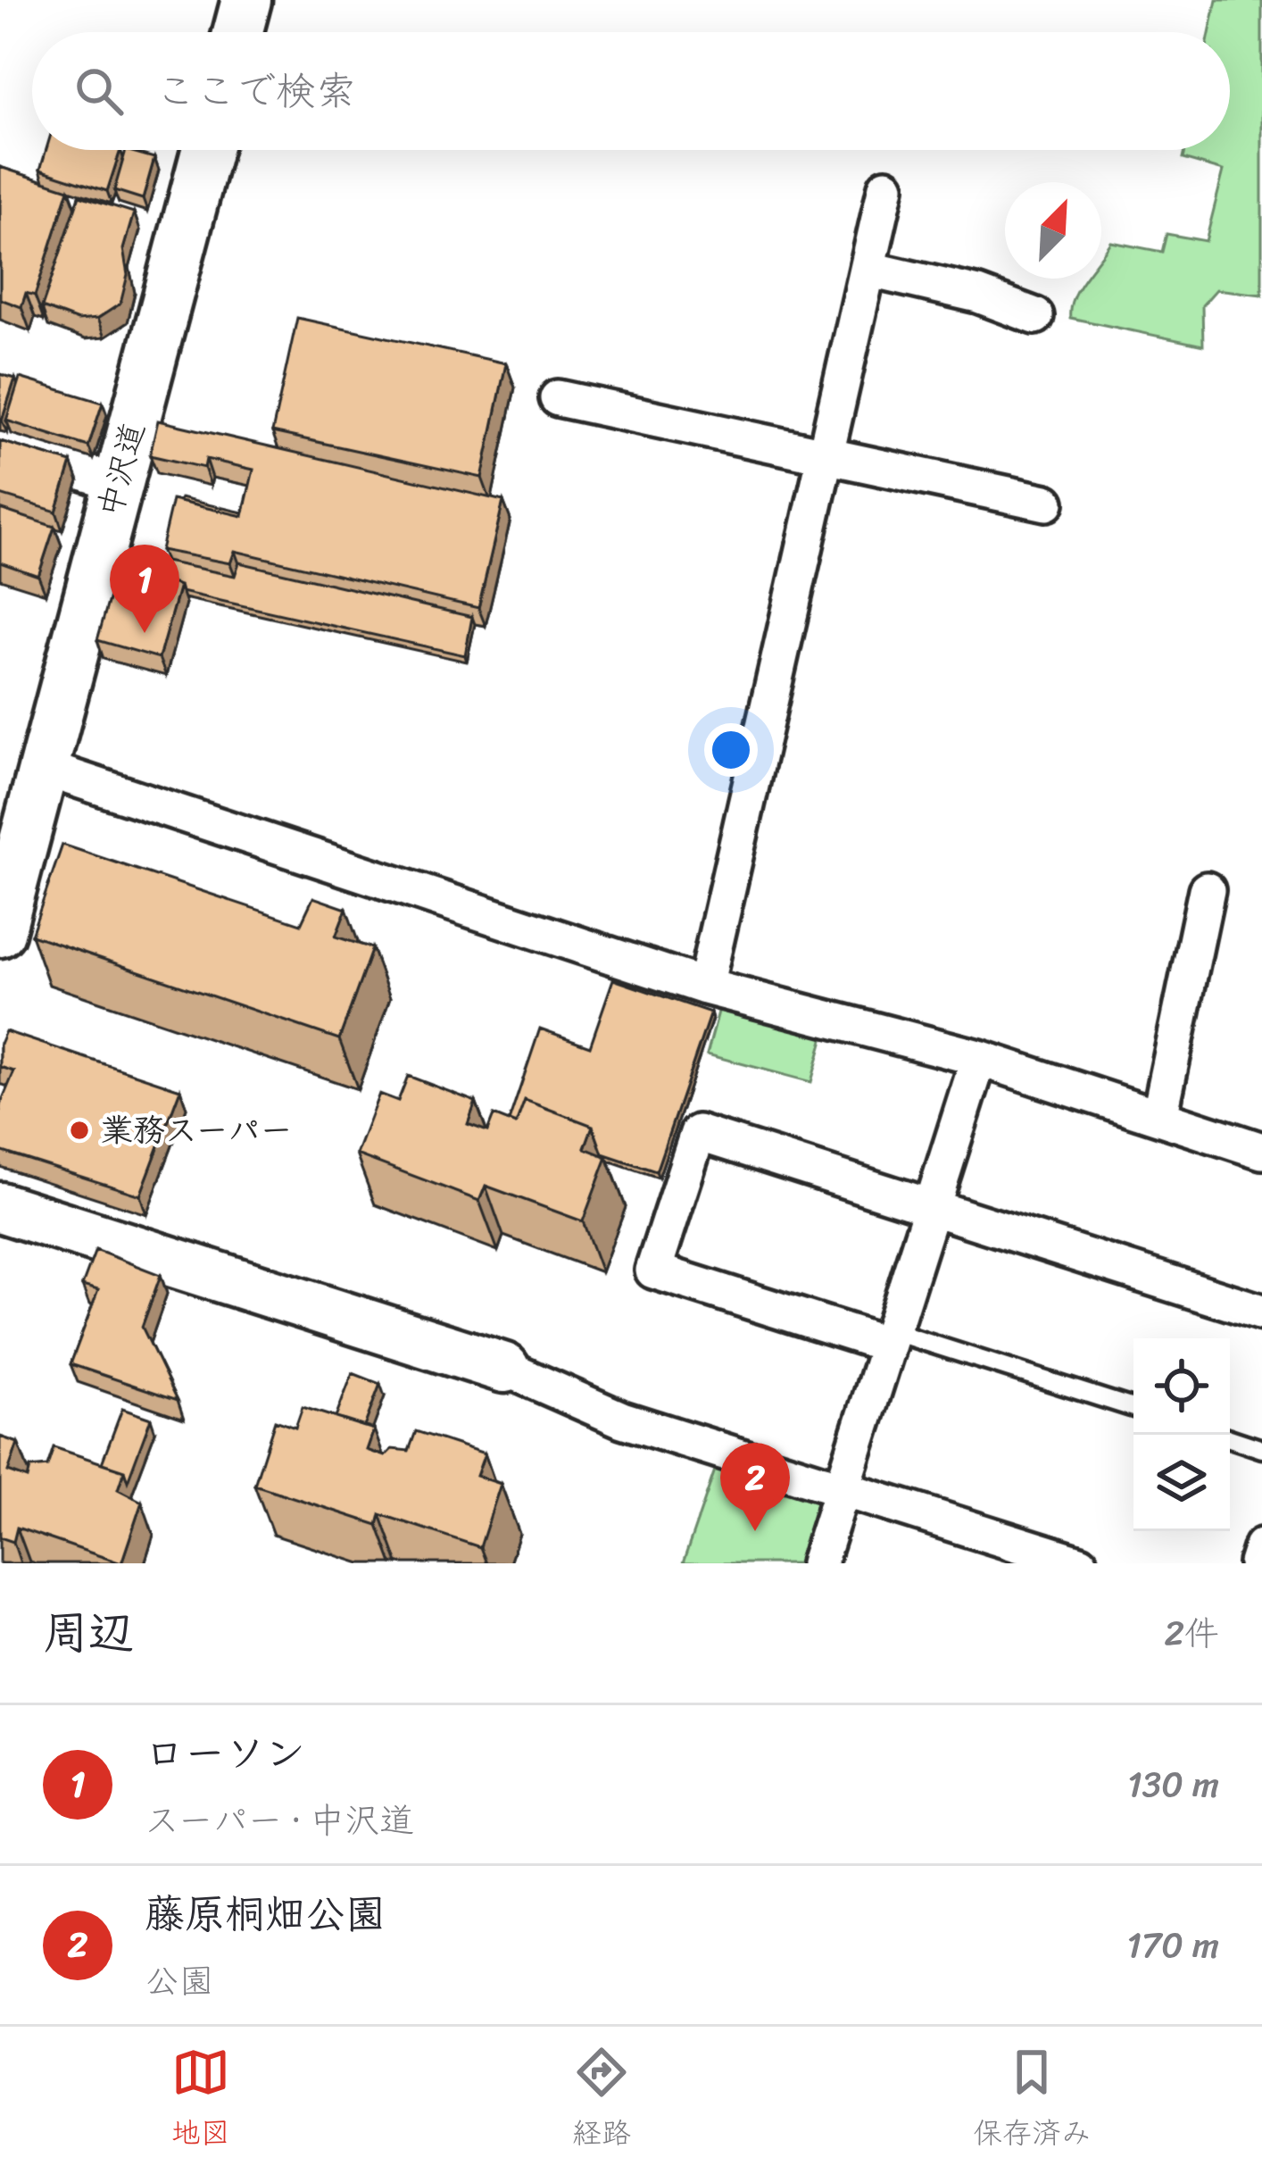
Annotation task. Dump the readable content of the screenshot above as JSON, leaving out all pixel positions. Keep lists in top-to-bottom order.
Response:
{
  "streets": {
    "street": ["中沢道"]
  },
  "places": ["業務スーパー"],
  "north": "top right",
  "page": {
    "search": "ここで検索",
    "pins": ["1", "2"],
    "heading": ["周辺", "2件"],
    "list": [
      {
        "mark": "1",
        "name": "ローソン",
        "note": "スーパー · 中沢道",
        "value": "130 m"
      },
      {
        "mark": "2",
        "name": "藤原桐畑公園",
        "note": "公園",
        "value": "170 m"
      }
    ],
    "nav": ["地図", "経路", "保存済み"]
  }
}
